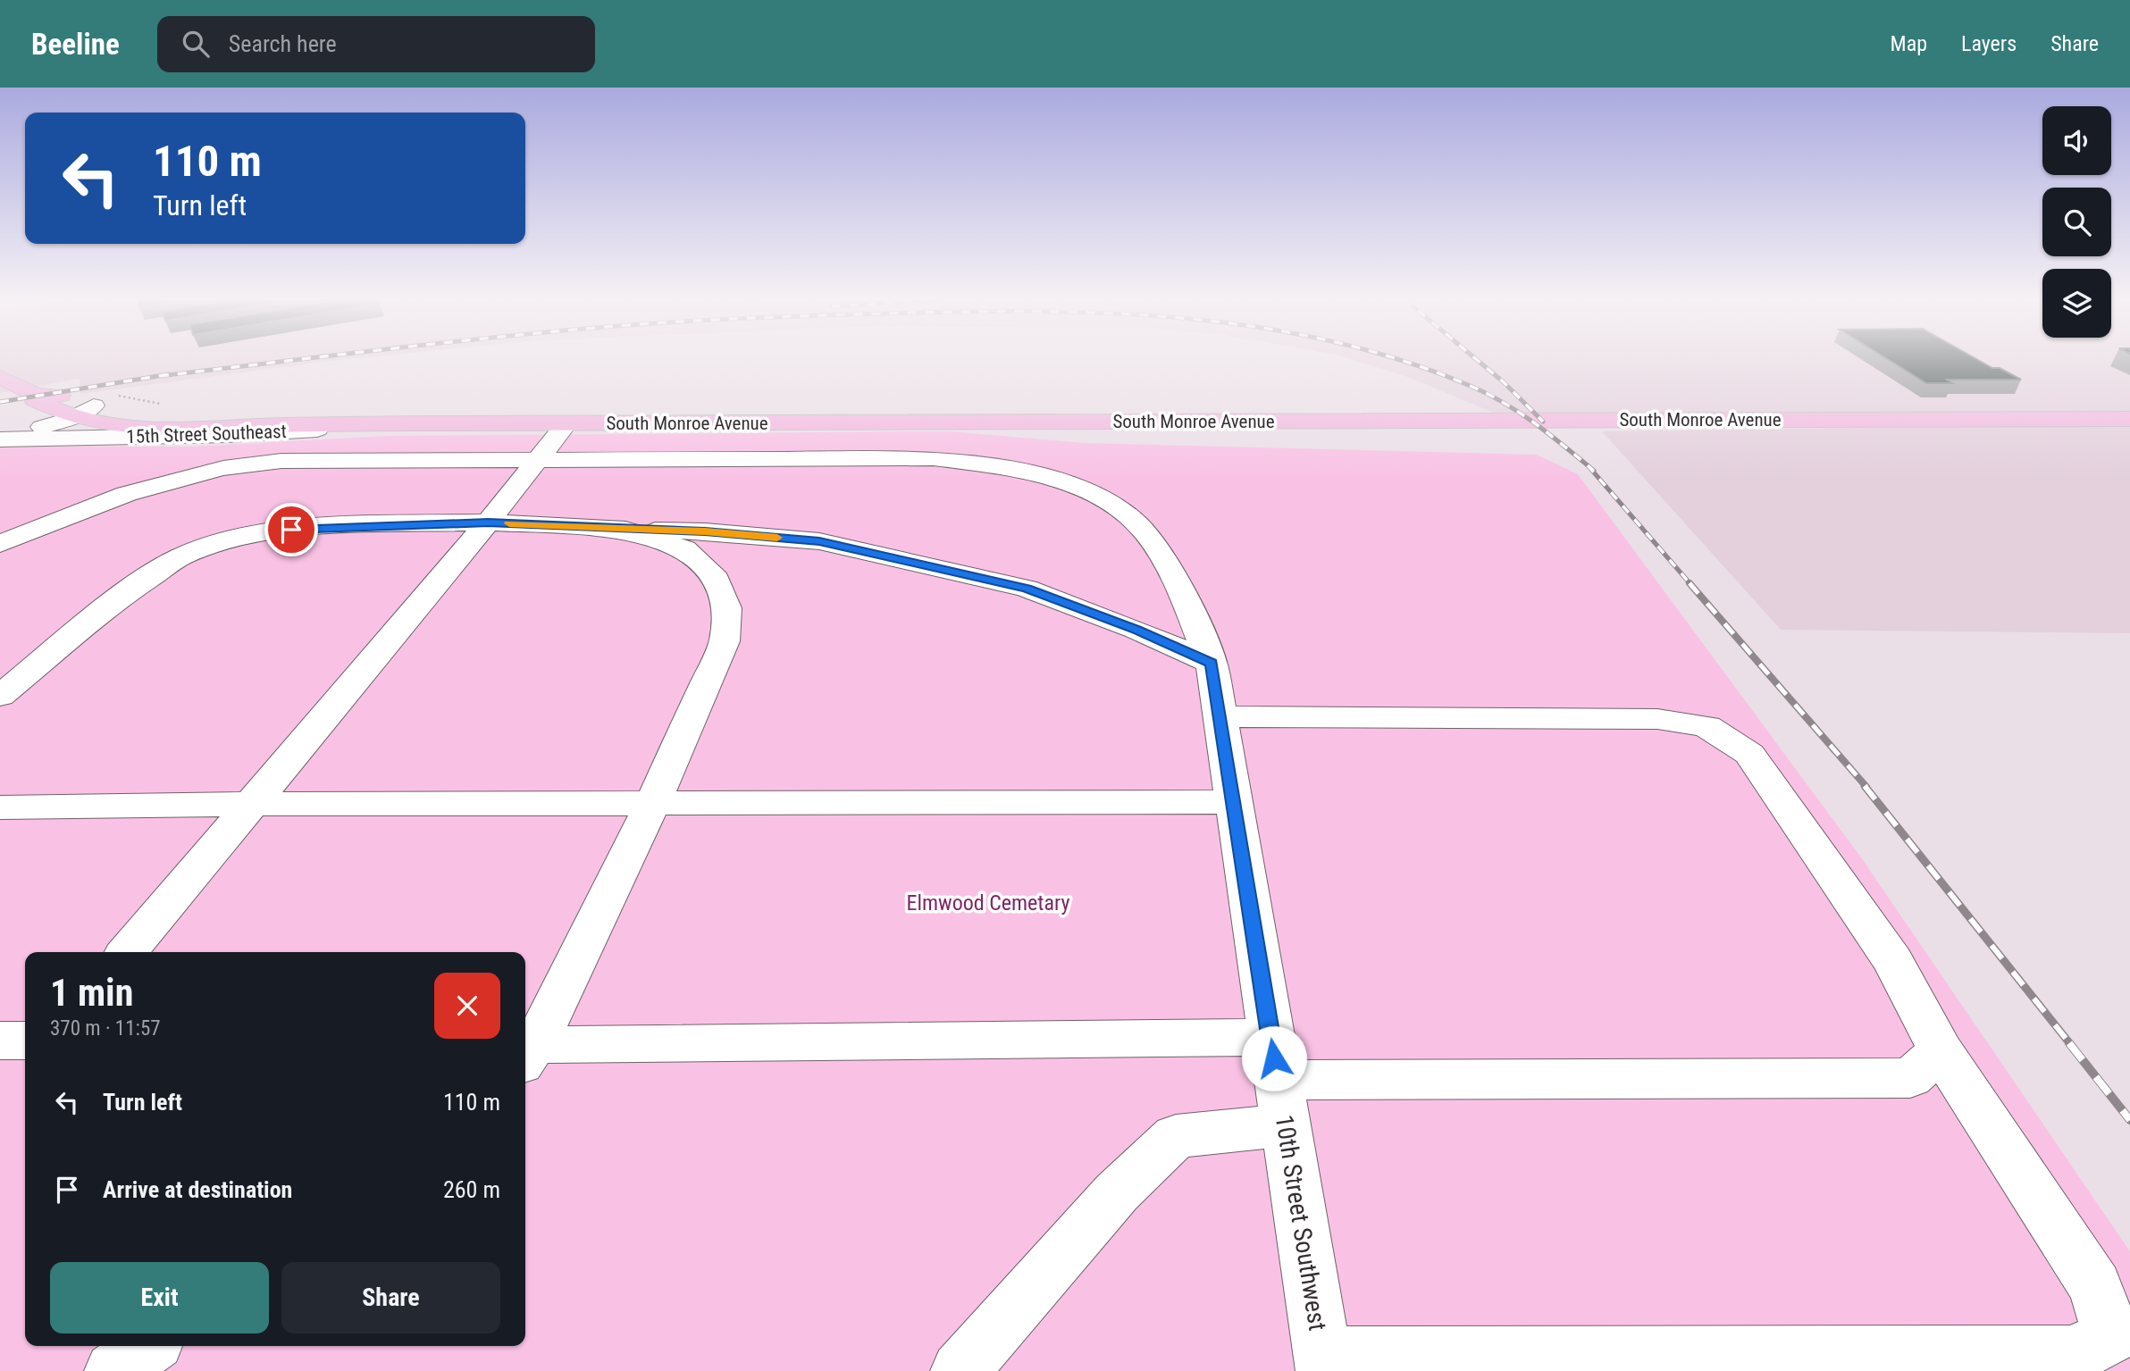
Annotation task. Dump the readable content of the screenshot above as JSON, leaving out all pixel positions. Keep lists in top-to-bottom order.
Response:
{
  "streets": {
    "main road": ["South Monroe Avenue"],
    "street": ["15th Street Southeast", "10th Street Southwest"]
  },
  "crossings": [
    ["South Monroe Avenue", "15th Street Southeast"]
  ],
  "parks": ["Elmwood Cemetary"],
  "page": {
    "header": "Beeline",
    "search": "Search here",
    "nav": ["Map", "Layers", "Share"],
    "turn": ["110 m", "Turn left"],
    "heading": ["1 min", "370 m · 11:57"],
    "list": [
      {
        "name": "Turn left",
        "value": "110 m"
      },
      {
        "name": "Arrive at destination",
        "value": "260 m"
      }
    ],
    "buttons": ["Exit", "Share"]
  }
}
